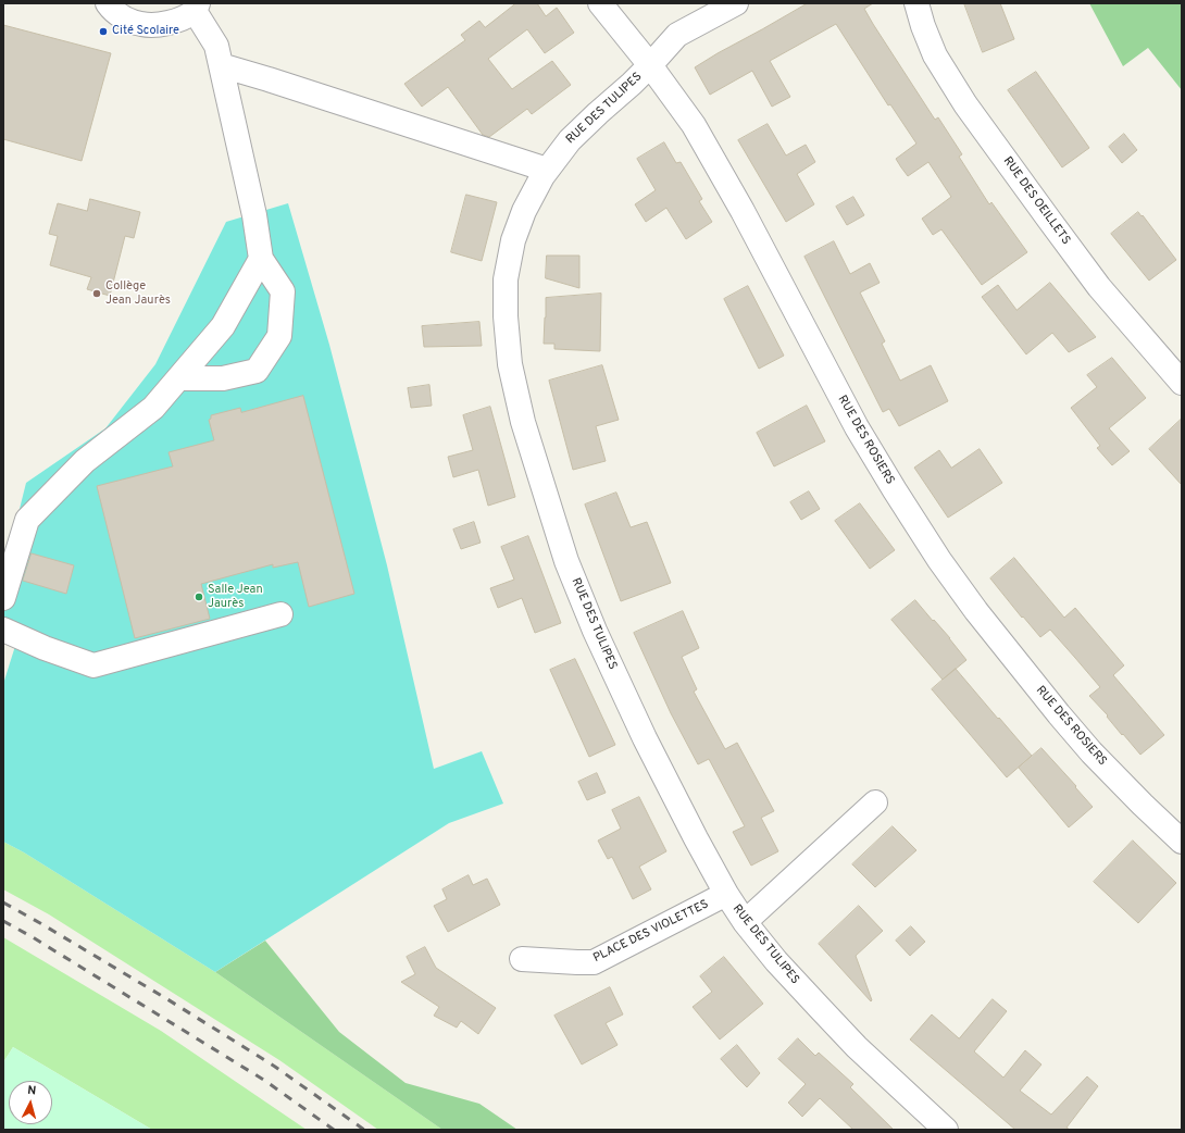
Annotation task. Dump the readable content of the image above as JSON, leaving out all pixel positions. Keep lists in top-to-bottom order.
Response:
{
  "streets": {
    "street": [
      "RUE DES TULIPES",
      "RUE DES OEILLETS",
      "RUE DES ROSIERS",
      "PLACE DES VIOLETTES"
    ]
  },
  "crossings": [
    ["RUE DES TULIPES", "RUE DES ROSIERS"],
    ["RUE DES TULIPES", "PLACE DES VIOLETTES"]
  ],
  "places": ["Cité Scolaire", "Collège Jean Jaurès", "Salle Jean Jaurès"],
  "north": "top"
}
